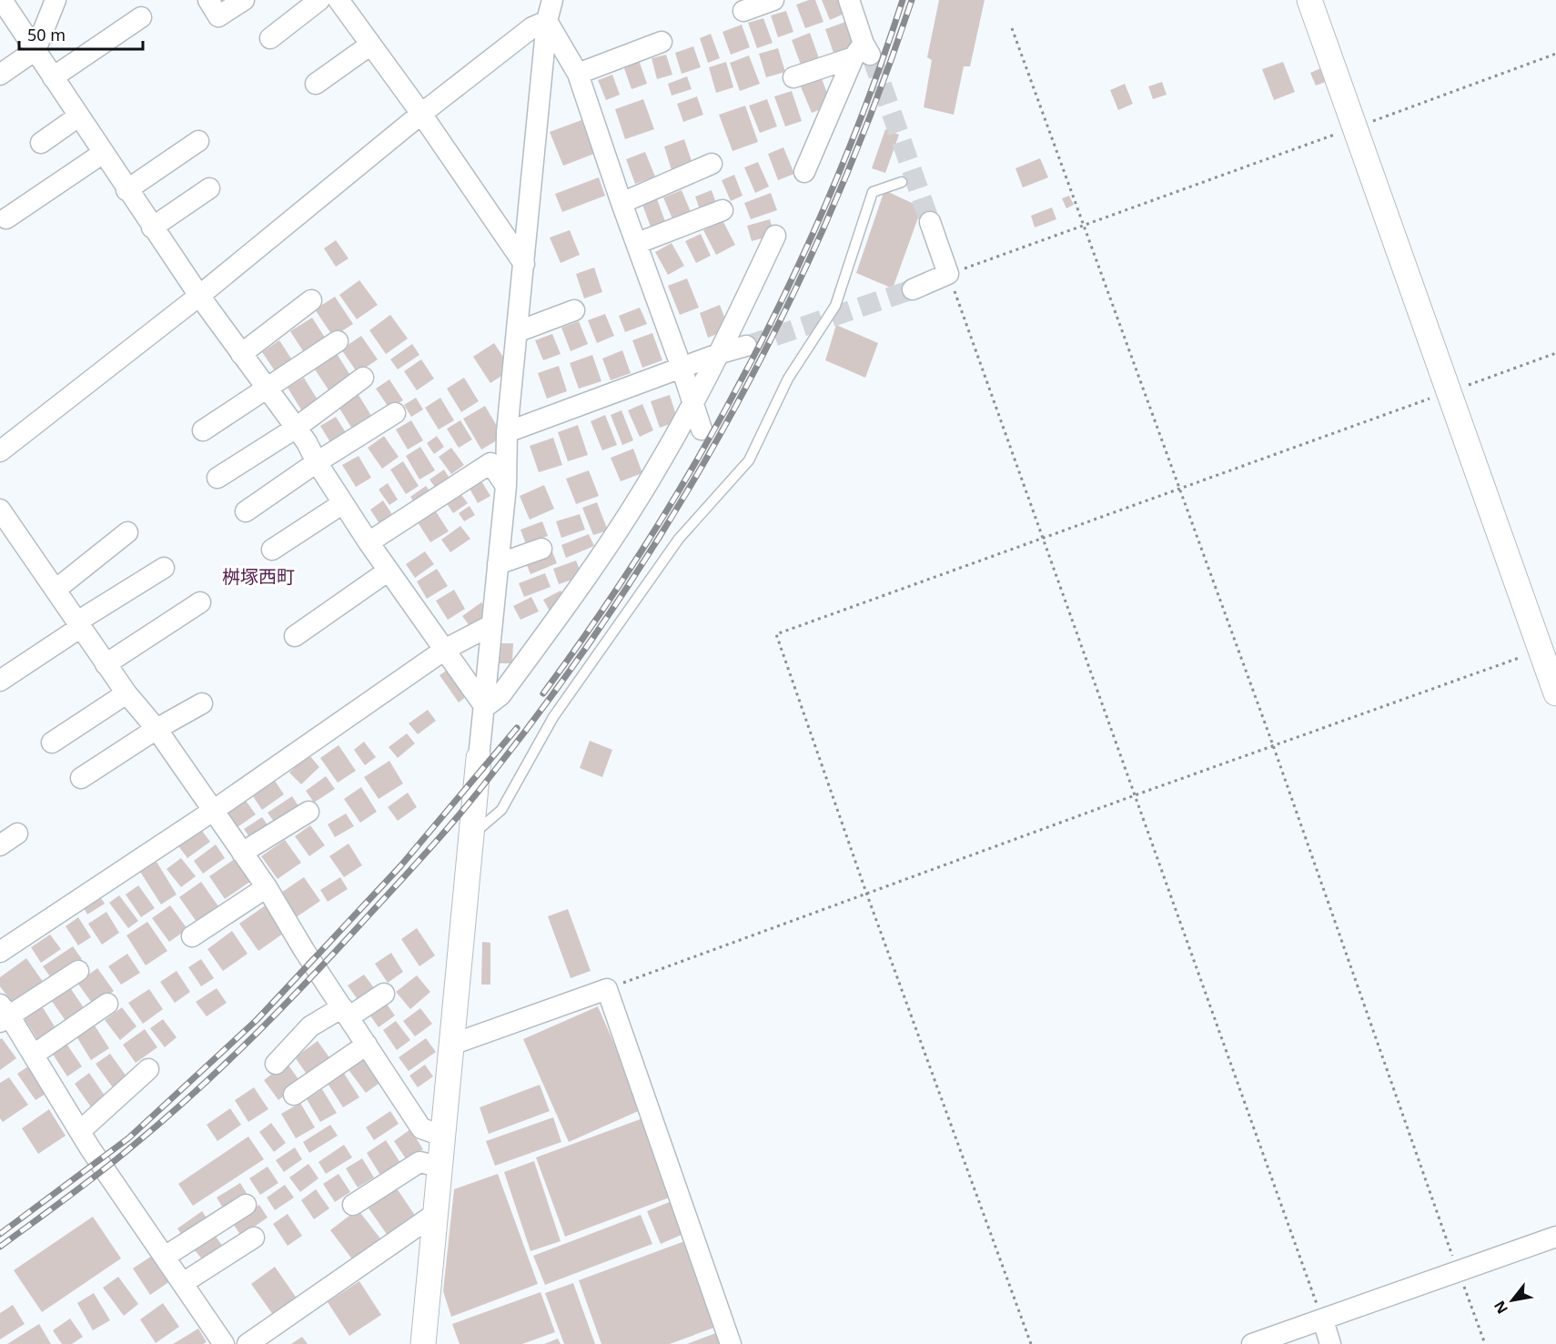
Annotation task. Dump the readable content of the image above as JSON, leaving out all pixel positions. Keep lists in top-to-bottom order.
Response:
{
  "districts": ["桝塚西町"],
  "scale_bar": "50 m",
  "north": "bottom left"
}
